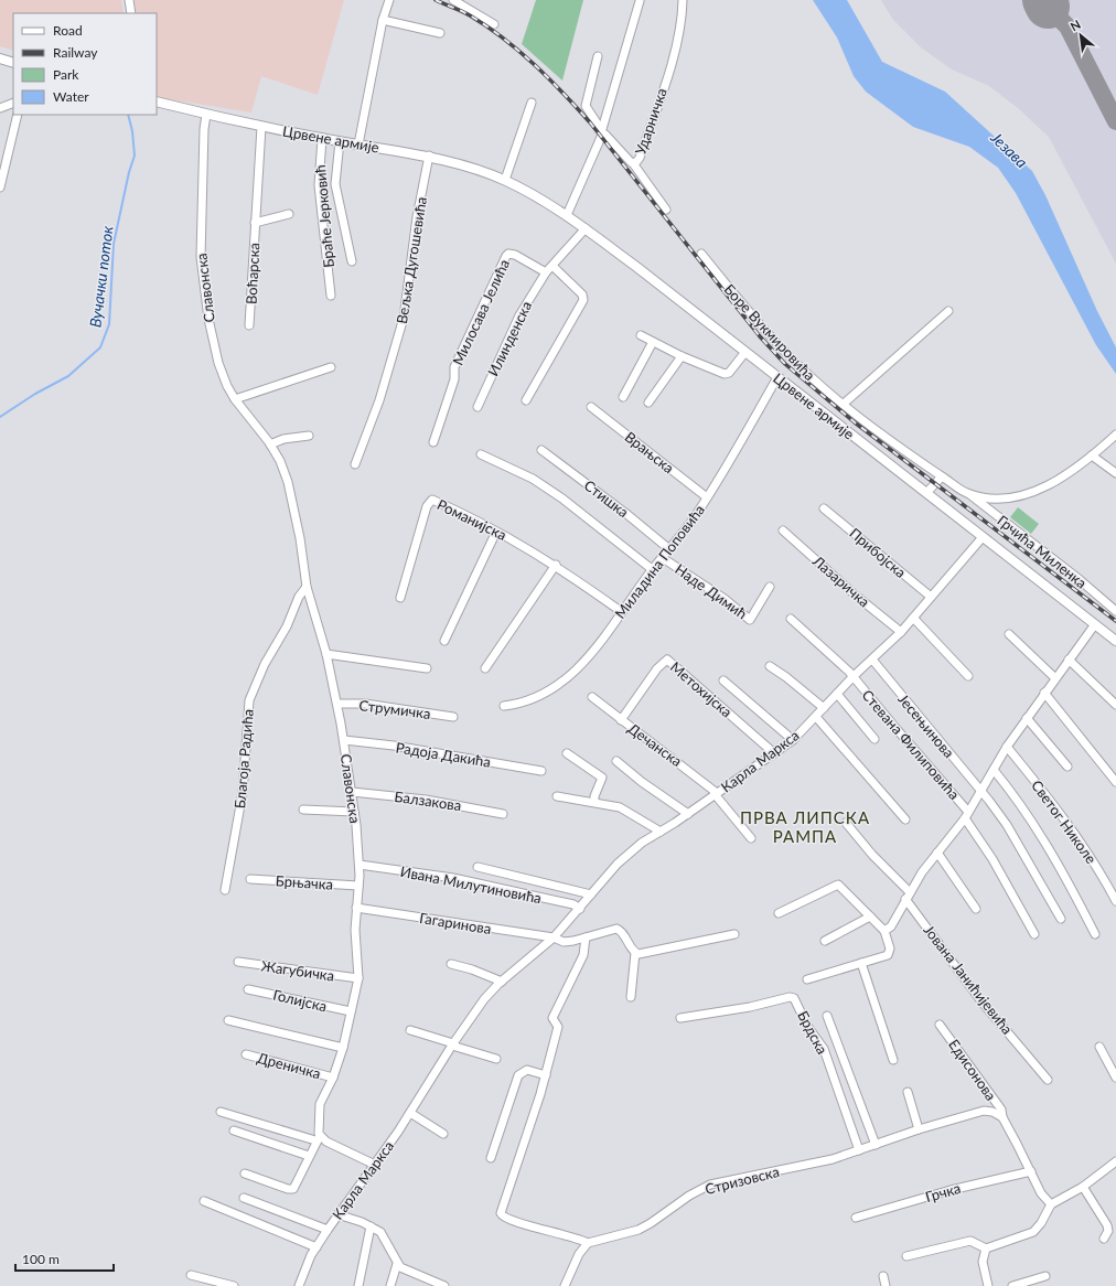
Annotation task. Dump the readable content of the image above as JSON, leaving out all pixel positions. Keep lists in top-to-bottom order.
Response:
{
  "streets": {
    "main road": ["Црвене армије"],
    "street": [
      "Ударничка",
      "Браће Јерковић",
      "Вељка Дугошевића",
      "Воћарска",
      "Славонска",
      "Милосава Јелића",
      "Боре Вукмировића",
      "Илинденска",
      "Врањска",
      "Стишка",
      "Романијска",
      "Грчића Миленка",
      "Прибојска",
      "Миладина Поповића",
      "Лазаричка",
      "Наде Димић",
      "Метохијска",
      "Струмичка",
      "Јесењинова",
      "Дечанска",
      "Стевана Филиповића",
      "Радоја Дакића",
      "Благоја Радића",
      "Карла Маркса",
      "Балзакова",
      "Светог Николе",
      "Брњачка",
      "Ивана Милутиновића",
      "Гагаринова",
      "Жагубичка",
      "Јована Јанићијевића",
      "Голијска",
      "Брдска",
      "Дреничка",
      "Едисонова",
      "Стризовска",
      "Грчка"
    ]
  },
  "crossings": [
    ["Црвене армије", "Браће Јерковић"],
    ["Црвене армије", "Вељка Дугошевића"],
    ["Црвене армије", "Воћарска"],
    ["Црвене армије", "Славонска"],
    ["Црвене армије", "Миладина Поповића"],
    ["Црвене армије", "Карла Маркса"],
    ["Славонска", "Струмичка"],
    ["Славонска", "Радоја Дакића"],
    ["Славонска", "Благоја Радића"],
    ["Славонска", "Балзакова"],
    ["Славонска", "Брњачка"],
    ["Славонска", "Ивана Милутиновића"],
    ["Славонска", "Гагаринова"],
    ["Славонска", "Жагубичка"],
    ["Славонска", "Голијска"],
    ["Славонска", "Дреничка"],
    ["Милосава Јелића", "Илинденска"],
    ["Боре Вукмировића", "Грчића Миленка"],
    ["Врањска", "Миладина Поповића"],
    ["Стишка", "Миладина Поповића"],
    ["Романијска", "Миладина Поповића"],
    ["Прибојска", "Карла Маркса"],
    ["Миладина Поповића", "Наде Димић"],
    ["Лазаричка", "Карла Маркса"],
    ["Метохијска", "Дечанска"],
    ["Метохијска", "Карла Маркса"],
    ["Јесењинова", "Карла Маркса"],
    ["Дечанска", "Карла Маркса"],
    ["Стевана Филиповића", "Карла Маркса"],
    ["Карла Маркса", "Ивана Милутиновића"],
    ["Карла Маркса", "Гагаринова"],
    ["Брдска", "Стризовска"],
    ["Едисонова", "Стризовска"]
  ],
  "districts": ["ПРВА ЛИПСКА РАМПА"],
  "water": ["Језава", "Вучачки поток"],
  "legend": [
    "Road",
    "Railway",
    "Park",
    "Water"
  ],
  "scale_bar": "100 m",
  "north": "top left"
}
